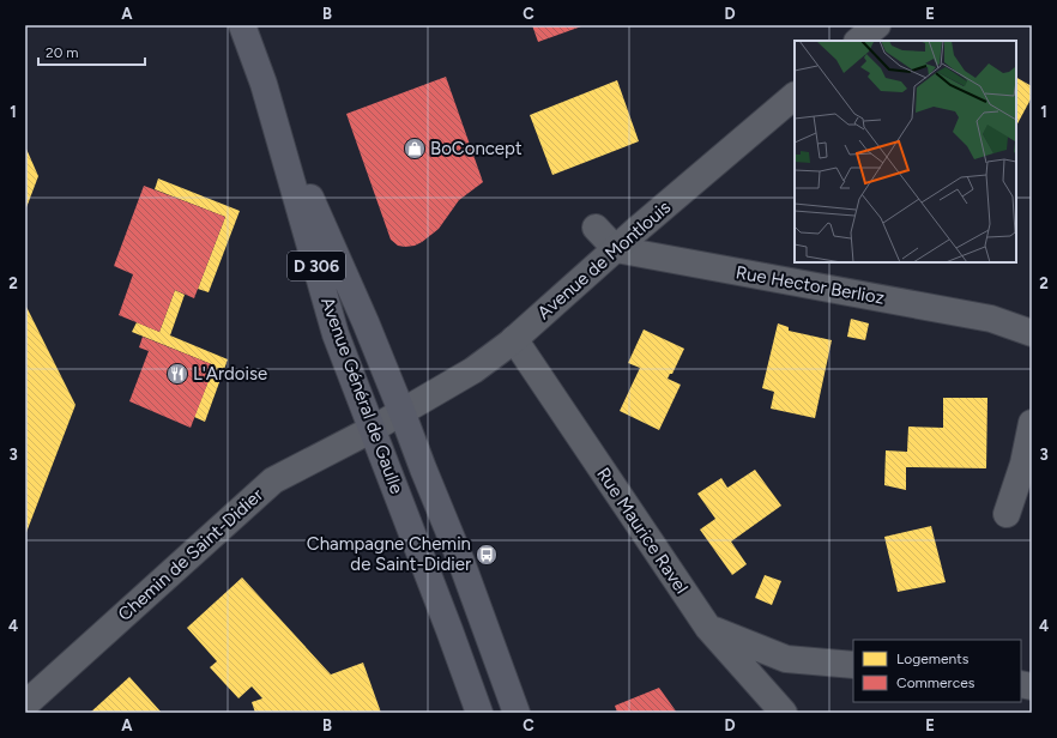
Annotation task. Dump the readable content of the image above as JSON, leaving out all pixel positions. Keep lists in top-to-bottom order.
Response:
{
  "streets": {
    "main road": ["D 306", "Avenue Général de Gaulle"],
    "street": [
      "Avenue de Montlouis",
      "Rue Hector Berlioz",
      "Rue Maurice Ravel",
      "Chemin de Saint-Didier"
    ]
  },
  "crossings": [
    ["Avenue de Montlouis", "Rue Hector Berlioz"],
    ["Avenue de Montlouis", "Avenue Général de Gaulle"],
    ["Avenue de Montlouis", "Rue Maurice Ravel"],
    ["Avenue de Montlouis", "Chemin de Saint-Didier"],
    ["D 306", "Avenue Général de Gaulle"],
    ["Avenue Général de Gaulle", "Chemin de Saint-Didier"]
  ],
  "places": {
    "shop": ["BoConcept"],
    "restaurant": ["L'Ardoise"],
    "bus stop": ["Champagne Chemin de Saint-Didier"]
  },
  "legend": ["Logements", "Commerces"],
  "scale_bar": "20 m",
  "grid": {
    "columns": [
      "A",
      "B",
      "C",
      "D",
      "E"
    ],
    "rows": [
      "1",
      "2",
      "3",
      "4"
    ]
  }
}
